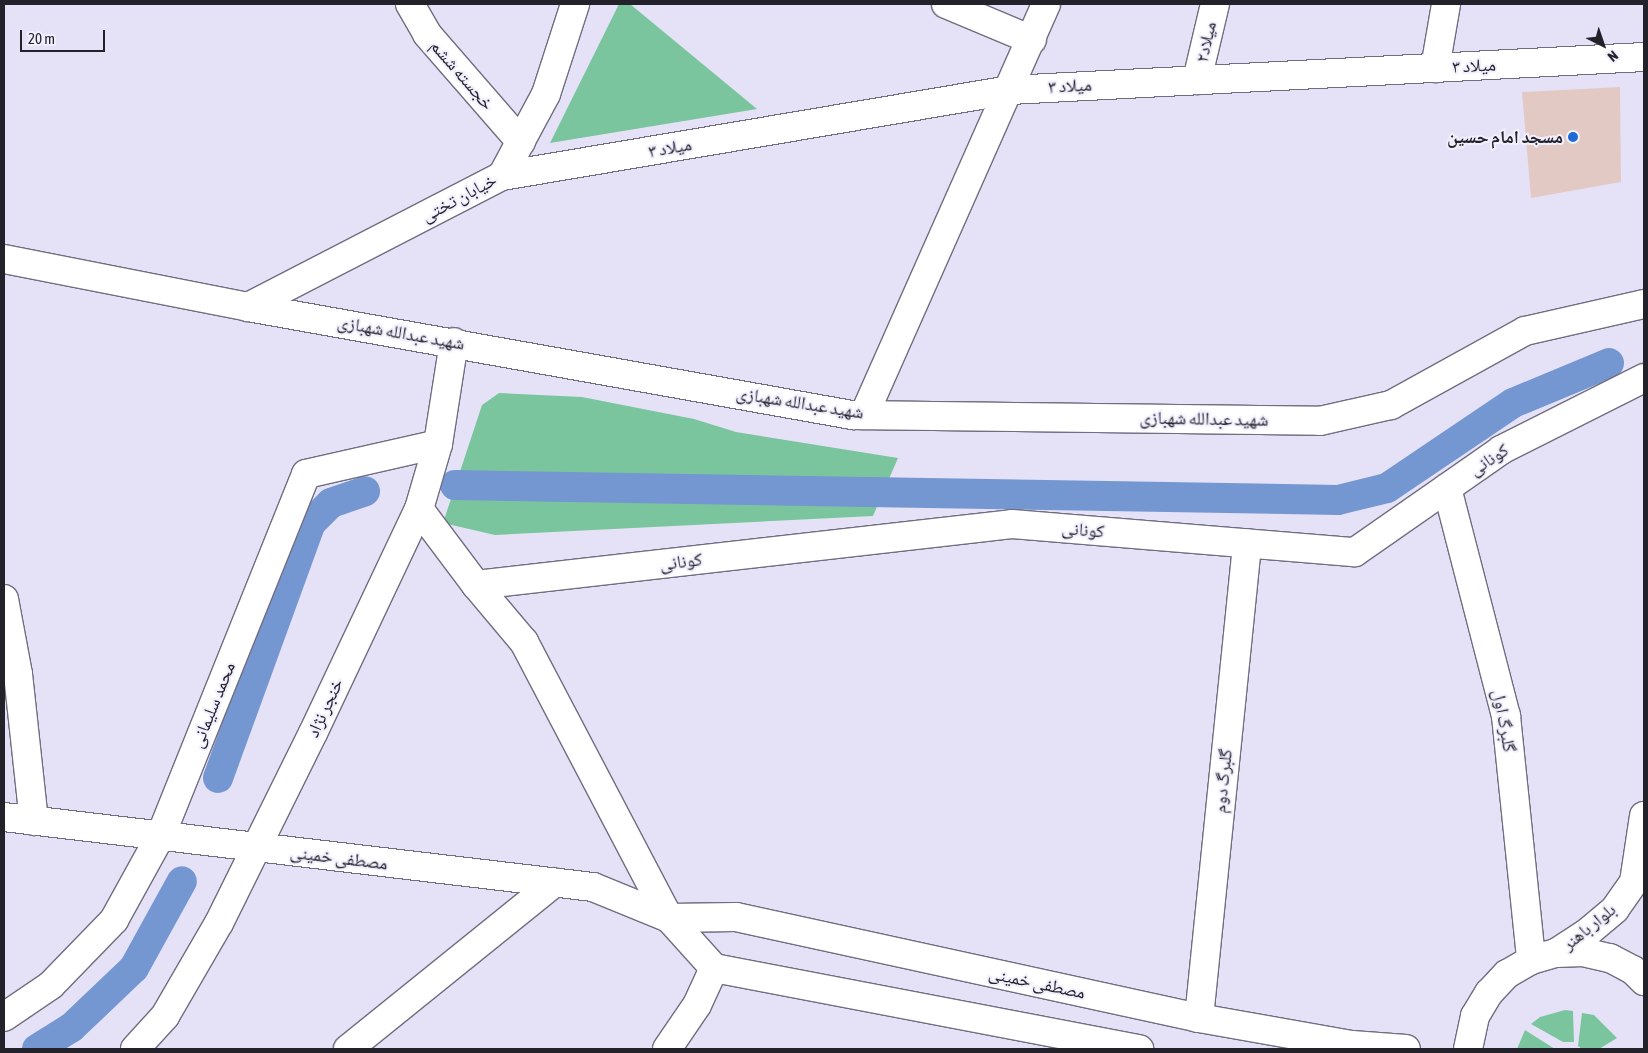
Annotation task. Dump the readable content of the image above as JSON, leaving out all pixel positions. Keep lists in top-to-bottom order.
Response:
{
  "streets": {
    "street": [
      "میلاد۲",
      "میلاد ۳",
      "خجسته ششم",
      "خیابان تختی",
      "شهید عبدالله شهبازی",
      "کونانی",
      "محمد سلیمانی",
      "خنجر نژاد",
      "گلبرگ اول",
      "گلبرگ دوم",
      "مصطفی خمینی",
      "بلوار باهنر"
    ]
  },
  "crossings": [
    ["میلاد۲", "میلاد ۳"],
    ["میلاد ۳", "خیابان تختی"],
    ["خجسته ششم", "خیابان تختی"],
    ["خیابان تختی", "شهید عبدالله شهبازی"],
    ["شهید عبدالله شهبازی", "خنجر نژاد"],
    ["کونانی", "گلبرگ اول"],
    ["کونانی", "گلبرگ دوم"],
    ["محمد سلیمانی", "خنجر نژاد"],
    ["محمد سلیمانی", "مصطفی خمینی"],
    ["خنجر نژاد", "مصطفی خمینی"],
    ["گلبرگ دوم", "مصطفی خمینی"]
  ],
  "places": ["مسجد امام حسین"],
  "scale_bar": "20 m",
  "north": "bottom right"
}
